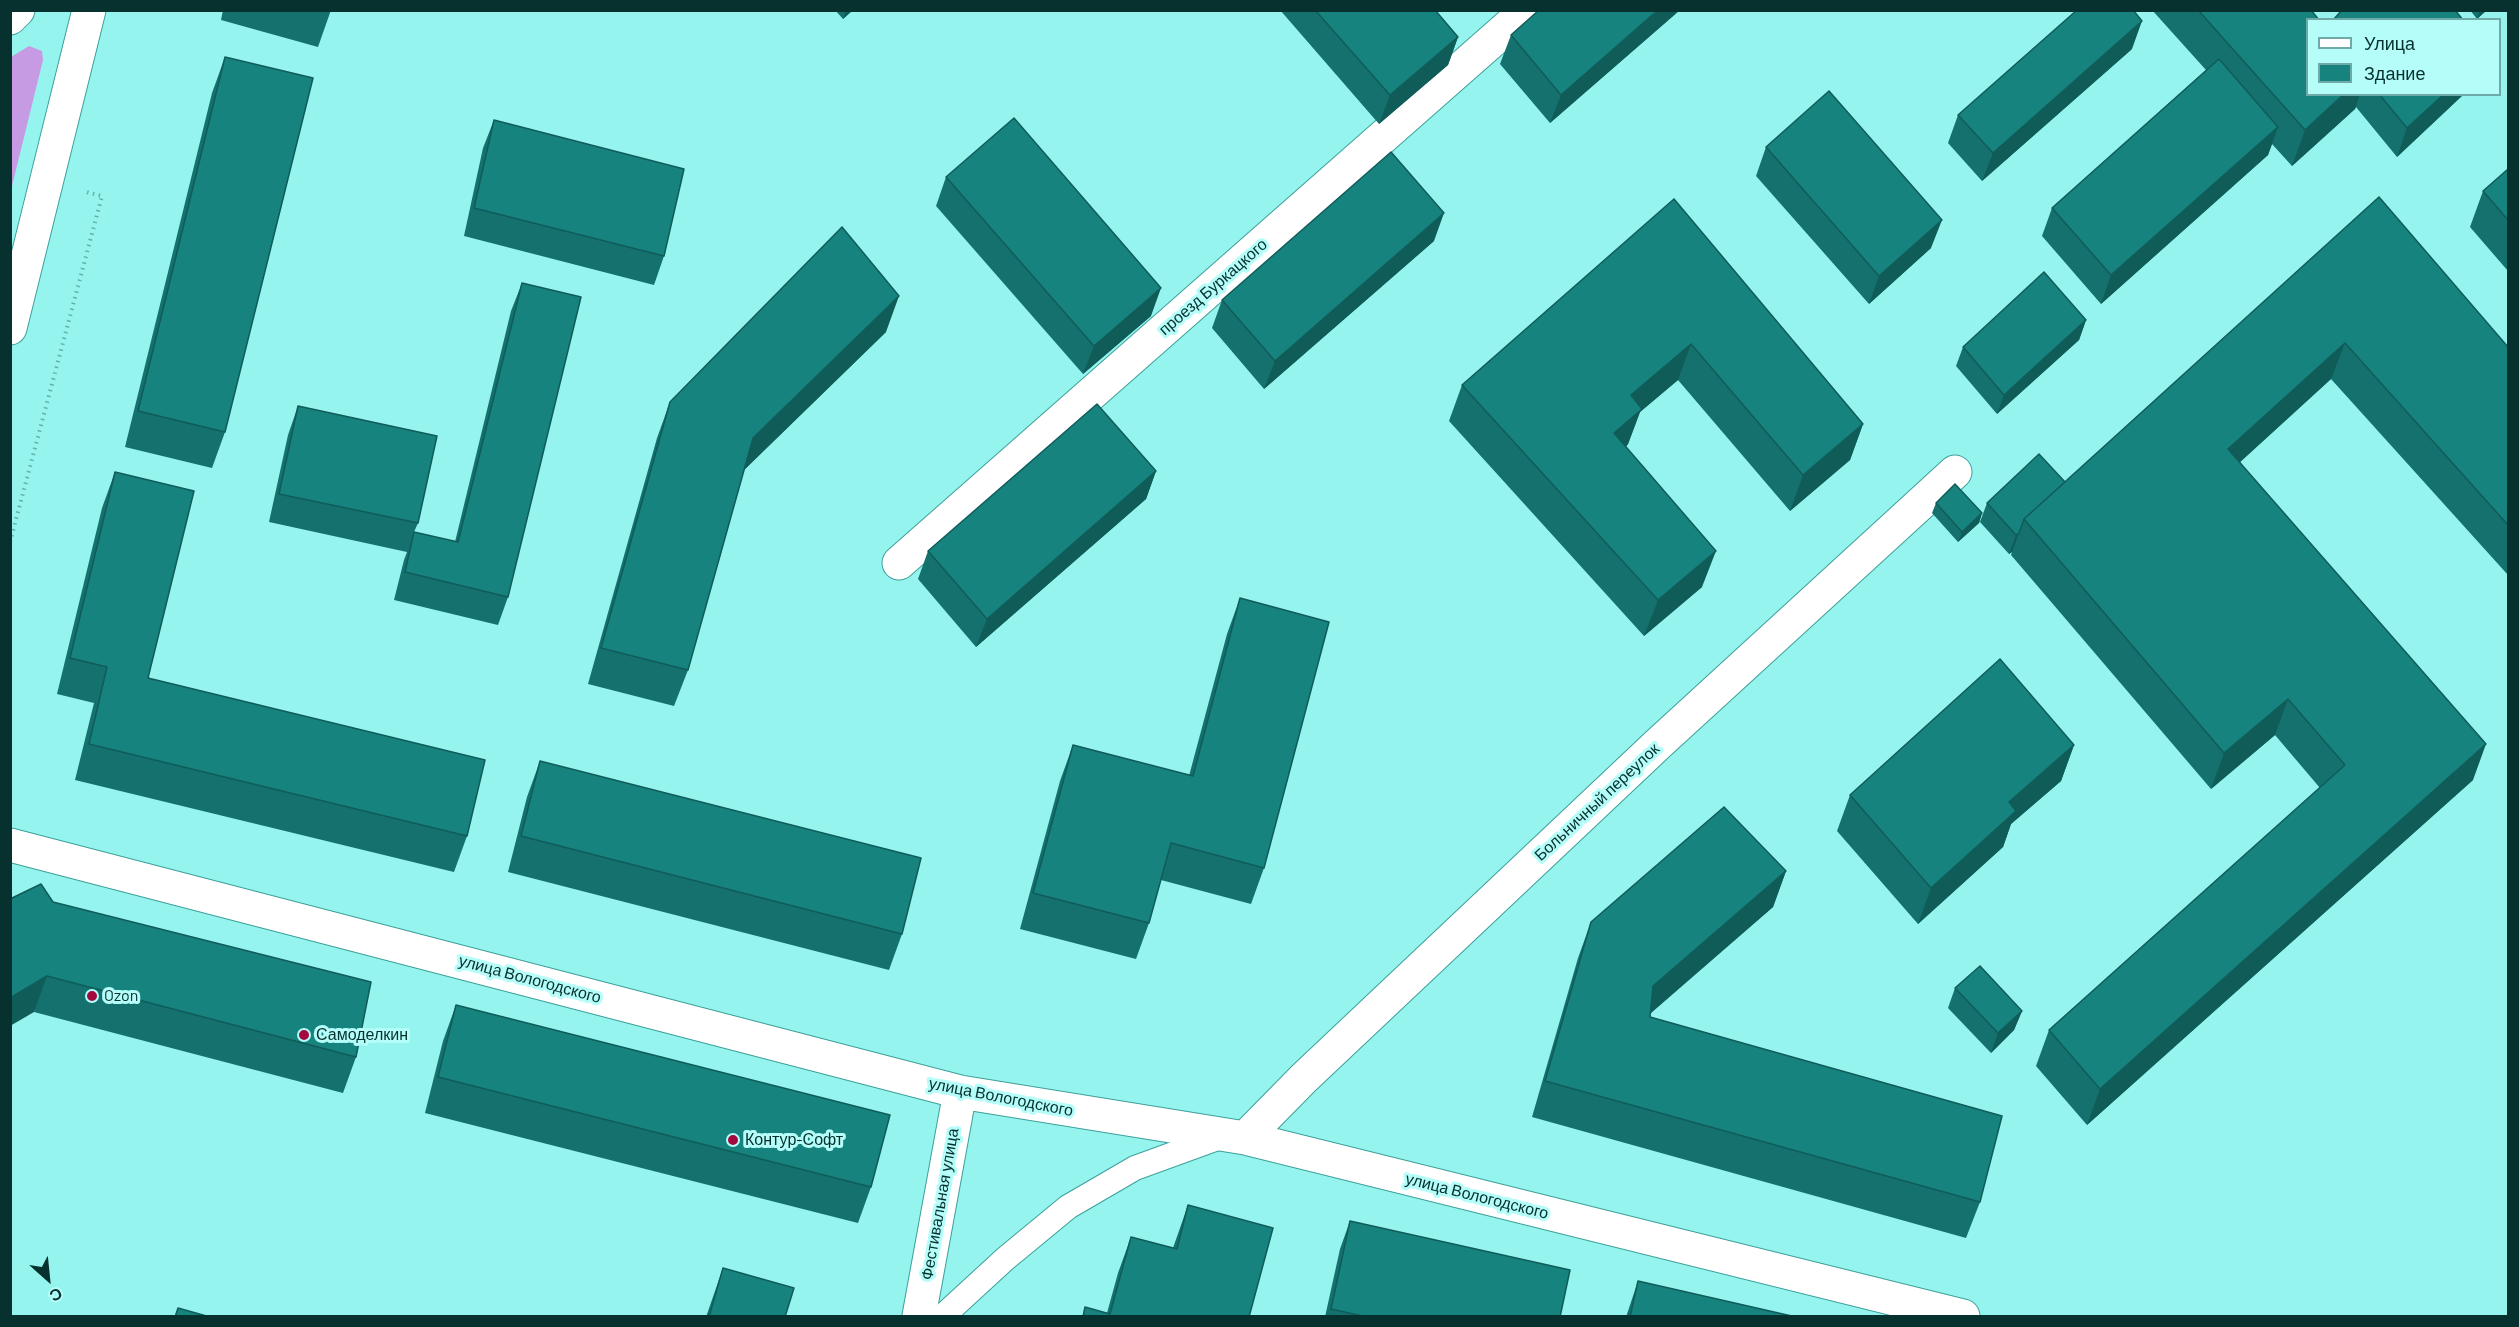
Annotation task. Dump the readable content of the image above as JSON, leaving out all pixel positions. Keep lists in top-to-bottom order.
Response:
{
  "streets": {
    "street": [
      "проезд Буркацкого",
      "Больничный переулок",
      "улица Вологодского",
      "Фестивальная улица"
    ]
  },
  "crossings": [
    ["Больничный переулок", "улица Вологодского"],
    ["улица Вологодского", "Фестивальная улица"]
  ],
  "places": ["Ozon", "Самоделкин", "Контур-Софт"],
  "legend": ["Улица", "Здание"],
  "north": "bottom right"
}
